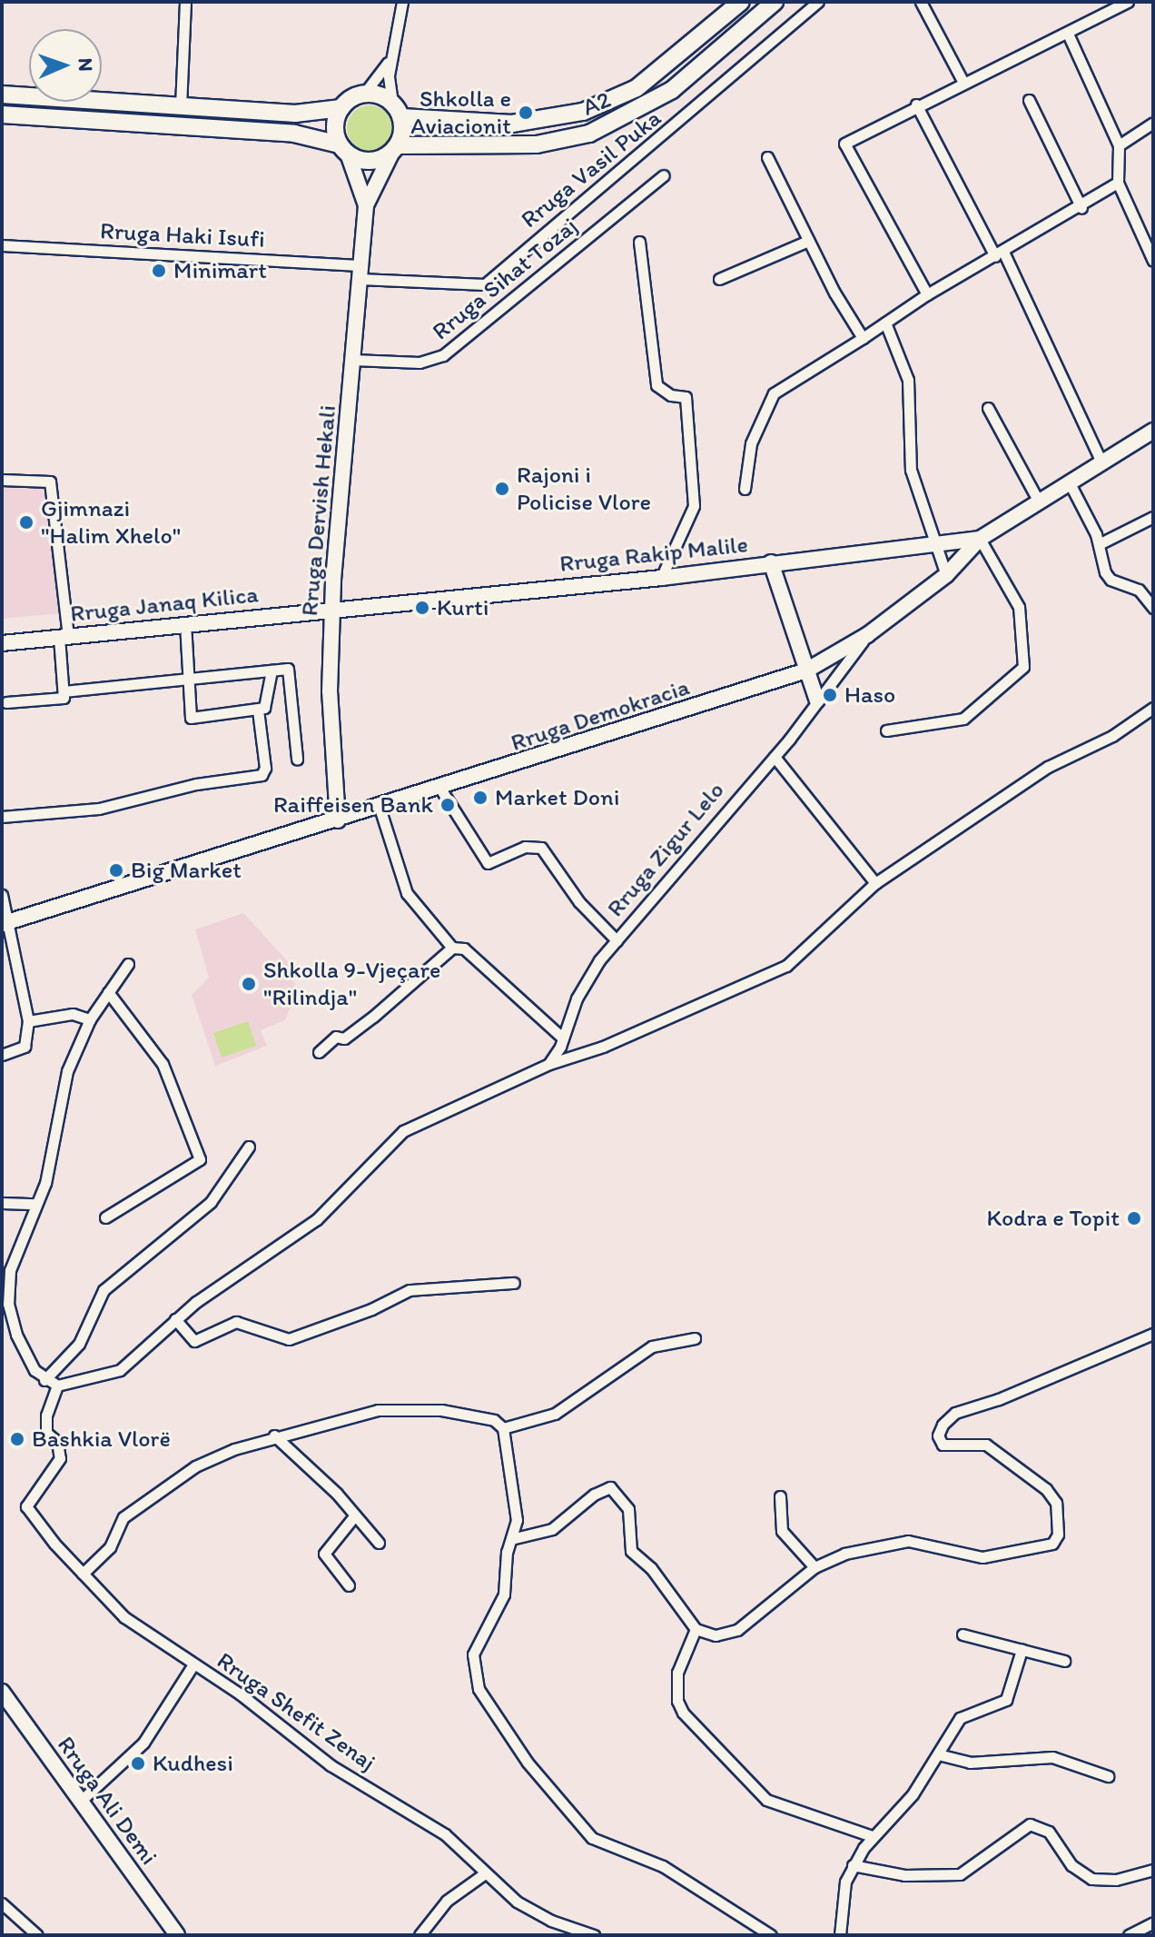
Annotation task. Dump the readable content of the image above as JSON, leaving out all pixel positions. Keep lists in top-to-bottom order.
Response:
{
  "streets": {
    "main road": [
      "A2",
      "Rruga Dervish Hekali",
      "Rruga Rakip Malile",
      "Rruga Janaq Kilica",
      "Rruga Demokracia",
      "Rruga Ali Demi"
    ],
    "street": [
      "Rruga Vasil Puka",
      "Rruga Haki Isufi",
      "Rruga Sihat Tozaj",
      "Rruga Zigur Lelo",
      "Rruga Shefit Zenaj"
    ]
  },
  "crossings": [
    ["A2", "Rruga Dervish Hekali"],
    ["Rruga Vasil Puka", "Rruga Haki Isufi"],
    ["Rruga Vasil Puka", "Rruga Dervish Hekali"],
    ["Rruga Haki Isufi", "Rruga Dervish Hekali"],
    ["Rruga Sihat Tozaj", "Rruga Dervish Hekali"],
    ["Rruga Dervish Hekali", "Rruga Rakip Malile"],
    ["Rruga Dervish Hekali", "Rruga Janaq Kilica"],
    ["Rruga Dervish Hekali", "Rruga Demokracia"],
    ["Rruga Rakip Malile", "Rruga Janaq Kilica"],
    ["Rruga Rakip Malile", "Rruga Demokracia"],
    ["Rruga Demokracia", "Rruga Zigur Lelo"]
  ],
  "places": [
    "Shkolla e Aviacionit",
    "Minimart",
    "Rajoni i Policise Vlore",
    "Gjimnazi \"Halim Xhelo\"",
    "Kurti",
    "Haso",
    "Market Doni",
    "Raiffeisen Bank",
    "Big Market",
    "Shkolla 9-Vjeçare \"Rilindja\"",
    "Kodra e Topit",
    "Bashkia Vlorë",
    "Kudhesi"
  ],
  "north": "right"
}
